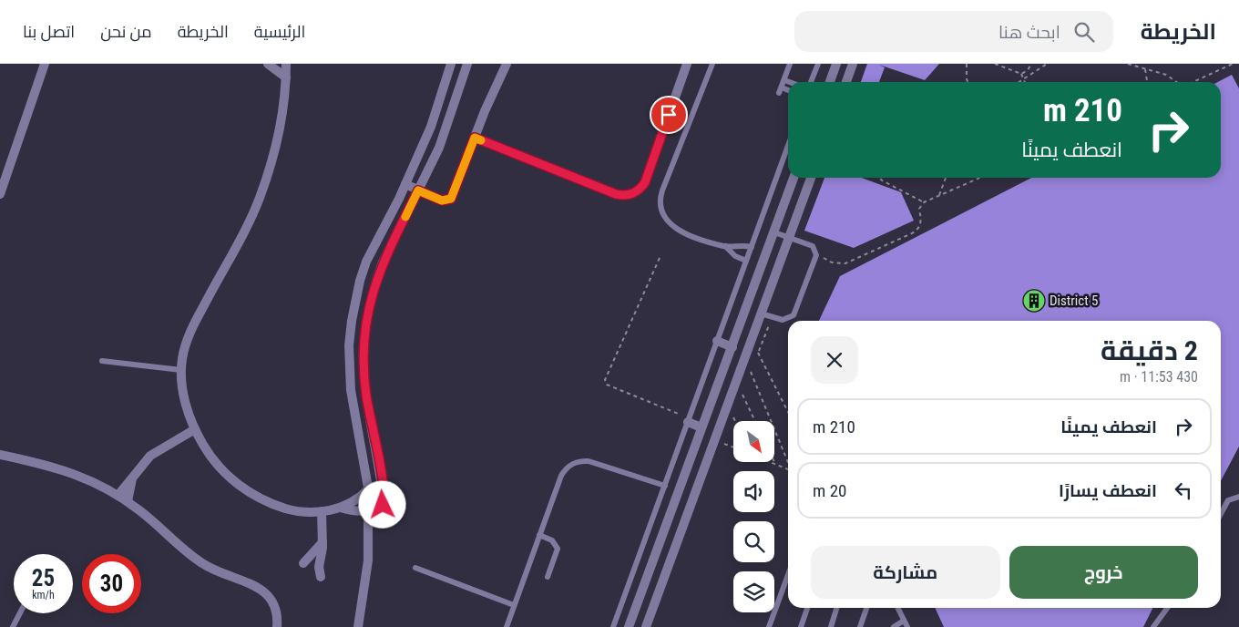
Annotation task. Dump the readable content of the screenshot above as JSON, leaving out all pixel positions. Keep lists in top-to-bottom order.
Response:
{
  "places": {
    "building": ["District 5"]
  },
  "north": "bottom right",
  "page": {
    "header": "الخريطة",
    "search": "ابحث هنا",
    "nav": [
      "الرئيسية",
      "الخريطة",
      "من نحن",
      "اتصل بنا"
    ],
    "turn": ["210 m", "انعطف يمينًا"],
    "heading": ["2 دقيقة", "430 m · 11:53"],
    "list": [
      {
        "name": "انعطف يمينًا",
        "value": "210 m"
      },
      {
        "name": "انعطف يسارًا",
        "value": "20 m"
      }
    ],
    "buttons": ["خروج", "مشاركة"],
    "speed": "25 km/h",
    "limit": "30"
  }
}
